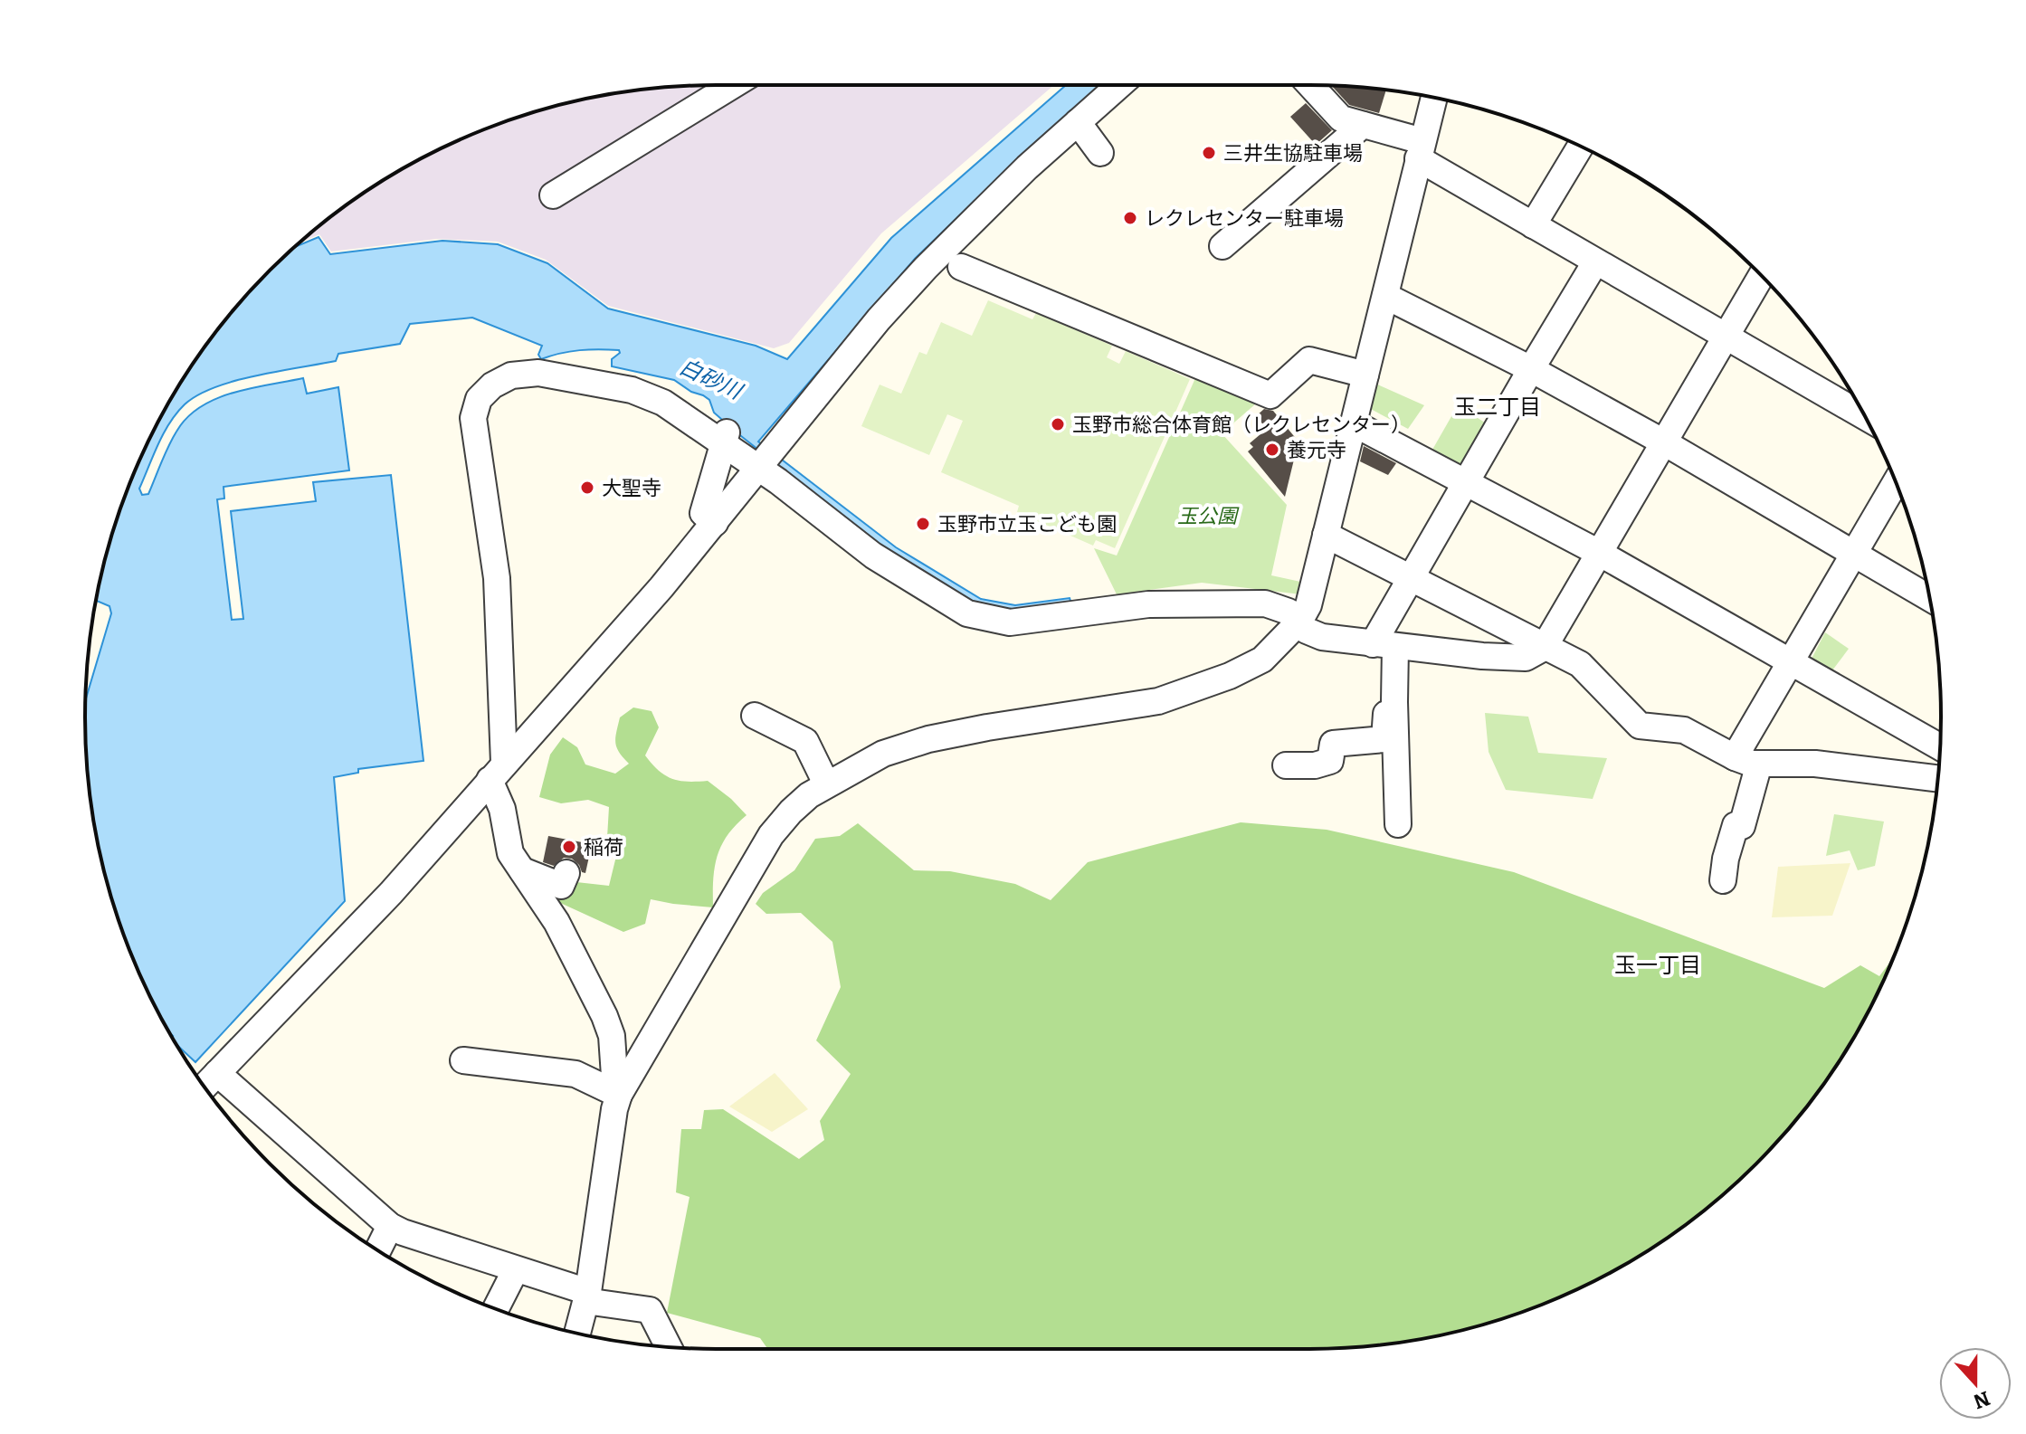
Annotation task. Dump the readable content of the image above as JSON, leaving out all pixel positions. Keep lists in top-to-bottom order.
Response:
{
  "districts": ["玉二丁目", "玉一丁目"],
  "water": ["白砂川"],
  "parks": ["玉公園"],
  "places": [
    "三井生協駐車場",
    "レクレセンター駐車場",
    "玉野市総合体育館（レクレセンター）",
    "養元寺",
    "大聖寺",
    "玉野市立玉こども園",
    "稲荷"
  ],
  "north": "bottom"
}
